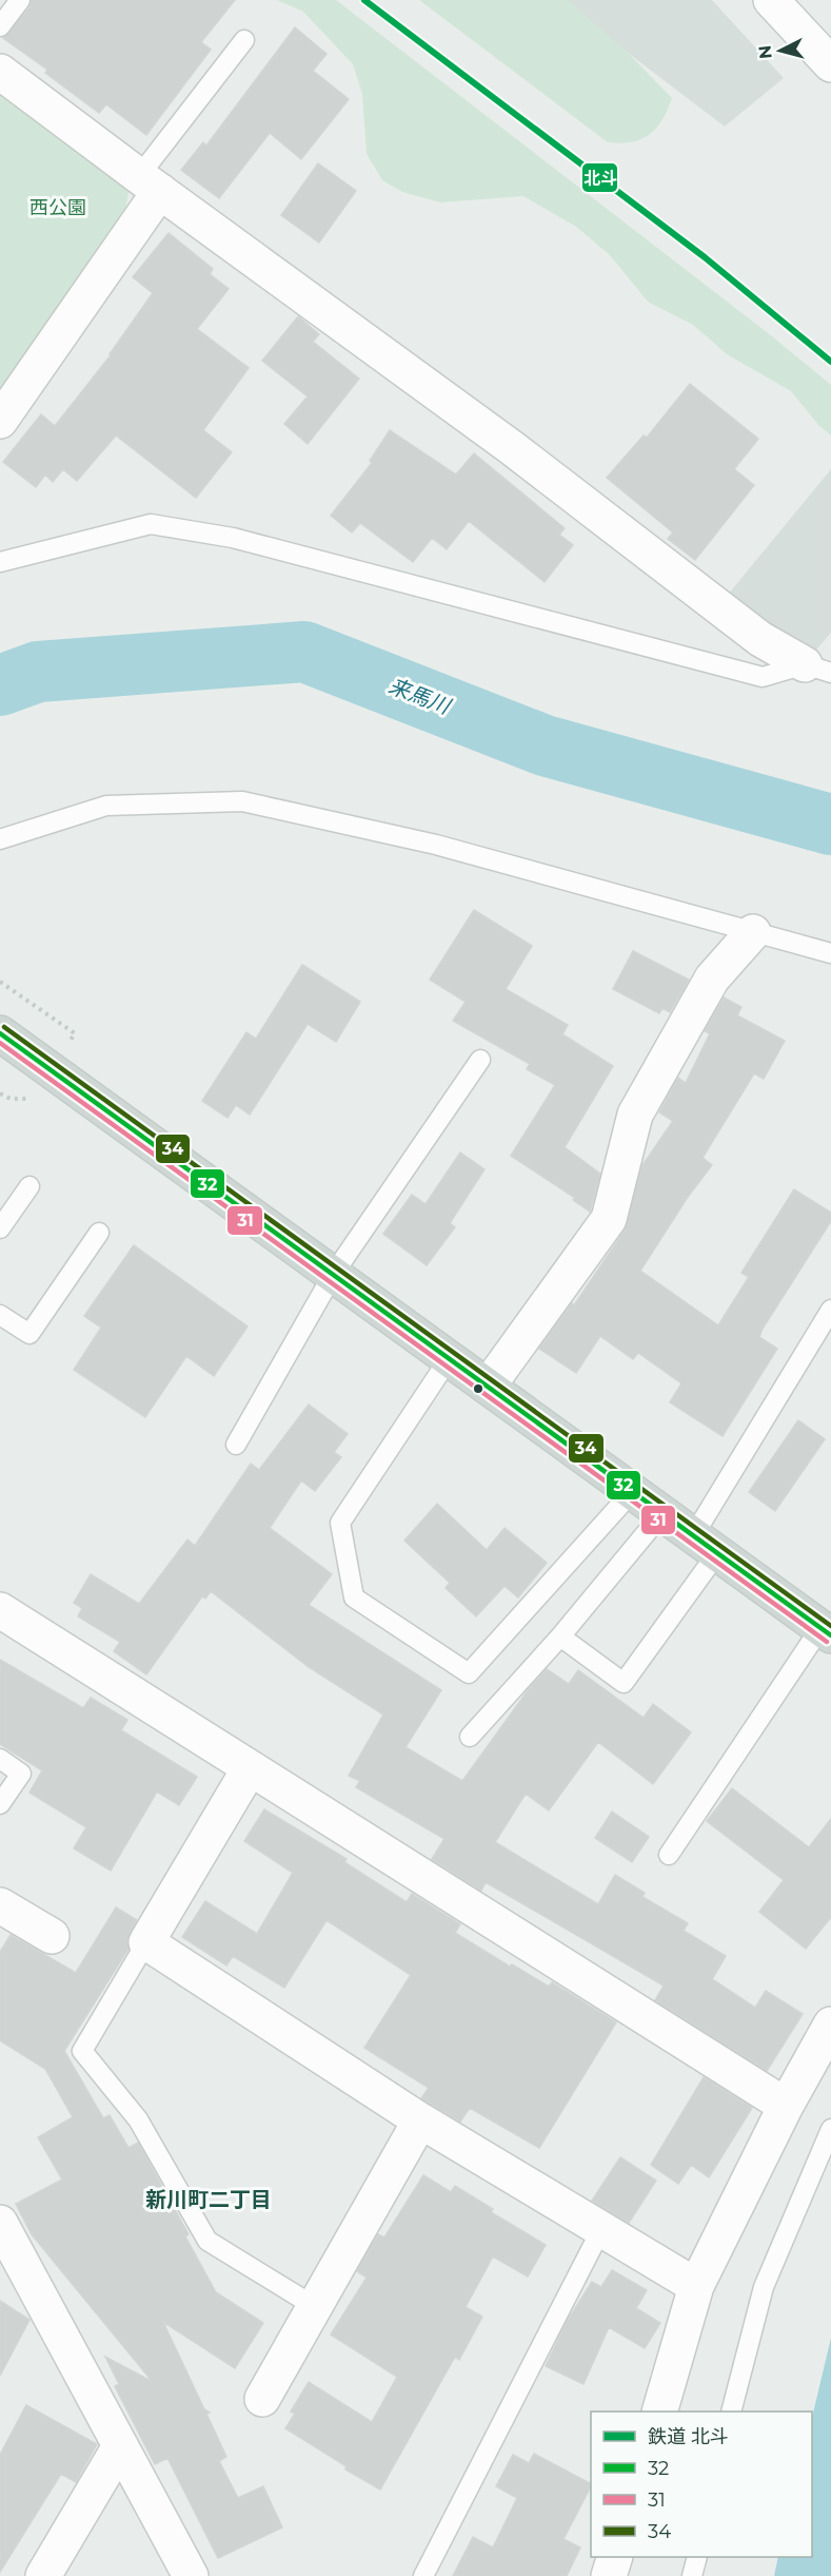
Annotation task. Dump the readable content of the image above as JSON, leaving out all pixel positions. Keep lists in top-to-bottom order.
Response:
{
  "districts": ["新川町二丁目"],
  "water": ["来馬川"],
  "parks": ["西公園"],
  "lines": [
    "rail line 北斗",
    "transit line 34",
    "transit line 32",
    "transit line 31"
  ],
  "legend": [
    "鉄道 北斗",
    "32",
    "31",
    "34"
  ],
  "north": "left"
}
